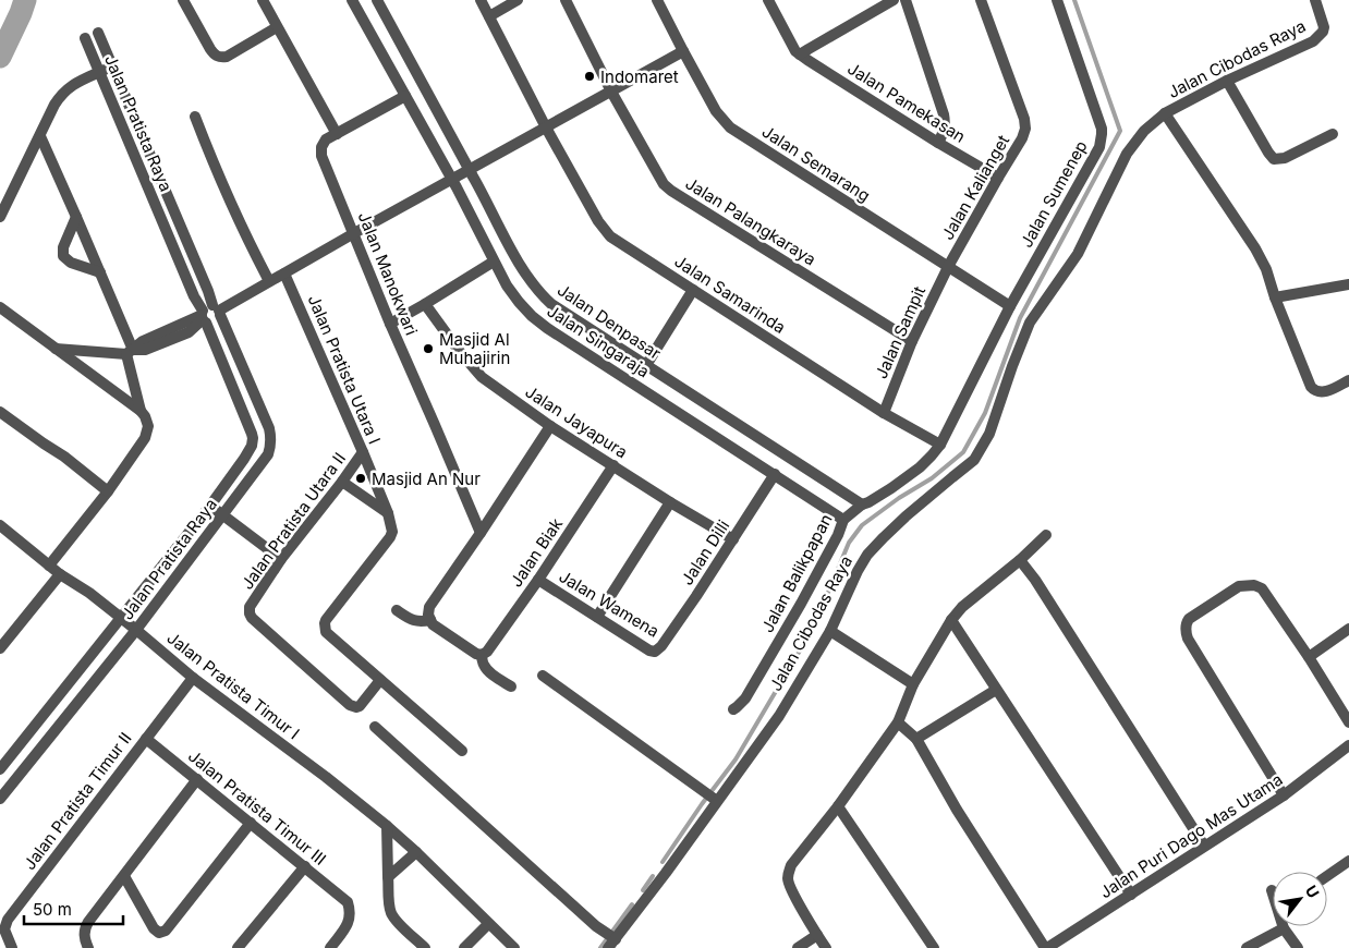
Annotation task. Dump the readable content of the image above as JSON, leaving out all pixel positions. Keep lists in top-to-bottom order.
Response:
{
  "streets": {
    "street": [
      "Jalan Cibodas Raya",
      "Jalan Pamekasan",
      "Jalan Pratista Raya",
      "Jalan Semarang",
      "Jalan Kalianget",
      "Jalan Sumenep",
      "Jalan Palangkaraya",
      "Jalan Manokwari",
      "Jalan Samarinda",
      "Jalan Denpasar",
      "Jalan Sampit",
      "Jalan Singaraja",
      "Jalan Pratista Utara I",
      "Jalan Jayapura",
      "Jalan Pratista Utara II",
      "Jalan Biak",
      "Jalan Dilli",
      "Jalan Balikpapan",
      "Jalan Wamena",
      "Jalan Pratista Timur I",
      "Jalan Pratista Timur II",
      "Jalan Pratista Timur III",
      "Jalan Puri Dago Mas Utama"
    ]
  },
  "crossings": [
    ["Jalan Pamekasan", "Jalan Kalianget"],
    ["Jalan Pratista Raya", "Jalan Pratista Timur I"],
    ["Jalan Semarang", "Jalan Kalianget"],
    ["Jalan Semarang", "Jalan Sumenep"],
    ["Jalan Semarang", "Jalan Sampit"],
    ["Jalan Semarang", "Jalan Balikpapan"],
    ["Jalan Kalianget", "Jalan Sampit"],
    ["Jalan Sumenep", "Jalan Balikpapan"],
    ["Jalan Palangkaraya", "Jalan Sampit"],
    ["Jalan Manokwari", "Jalan Singaraja"],
    ["Jalan Samarinda", "Jalan Sampit"],
    ["Jalan Samarinda", "Jalan Balikpapan"],
    ["Jalan Denpasar", "Jalan Balikpapan"],
    ["Jalan Singaraja", "Jalan Dilli"],
    ["Jalan Singaraja", "Jalan Balikpapan"],
    ["Jalan Pratista Utara I", "Jalan Pratista Utara II"],
    ["Jalan Jayapura", "Jalan Biak"],
    ["Jalan Jayapura", "Jalan Dilli"],
    ["Jalan Biak", "Jalan Wamena"],
    ["Jalan Dilli", "Jalan Wamena"],
    ["Jalan Pratista Timur I", "Jalan Pratista Timur II"],
    ["Jalan Pratista Timur II", "Jalan Pratista Timur III"]
  ],
  "places": ["Indomaret", "Masjid Al Muhajirin", "Masjid An Nur"],
  "scale_bar": "50 m",
  "north": "top right"
}
